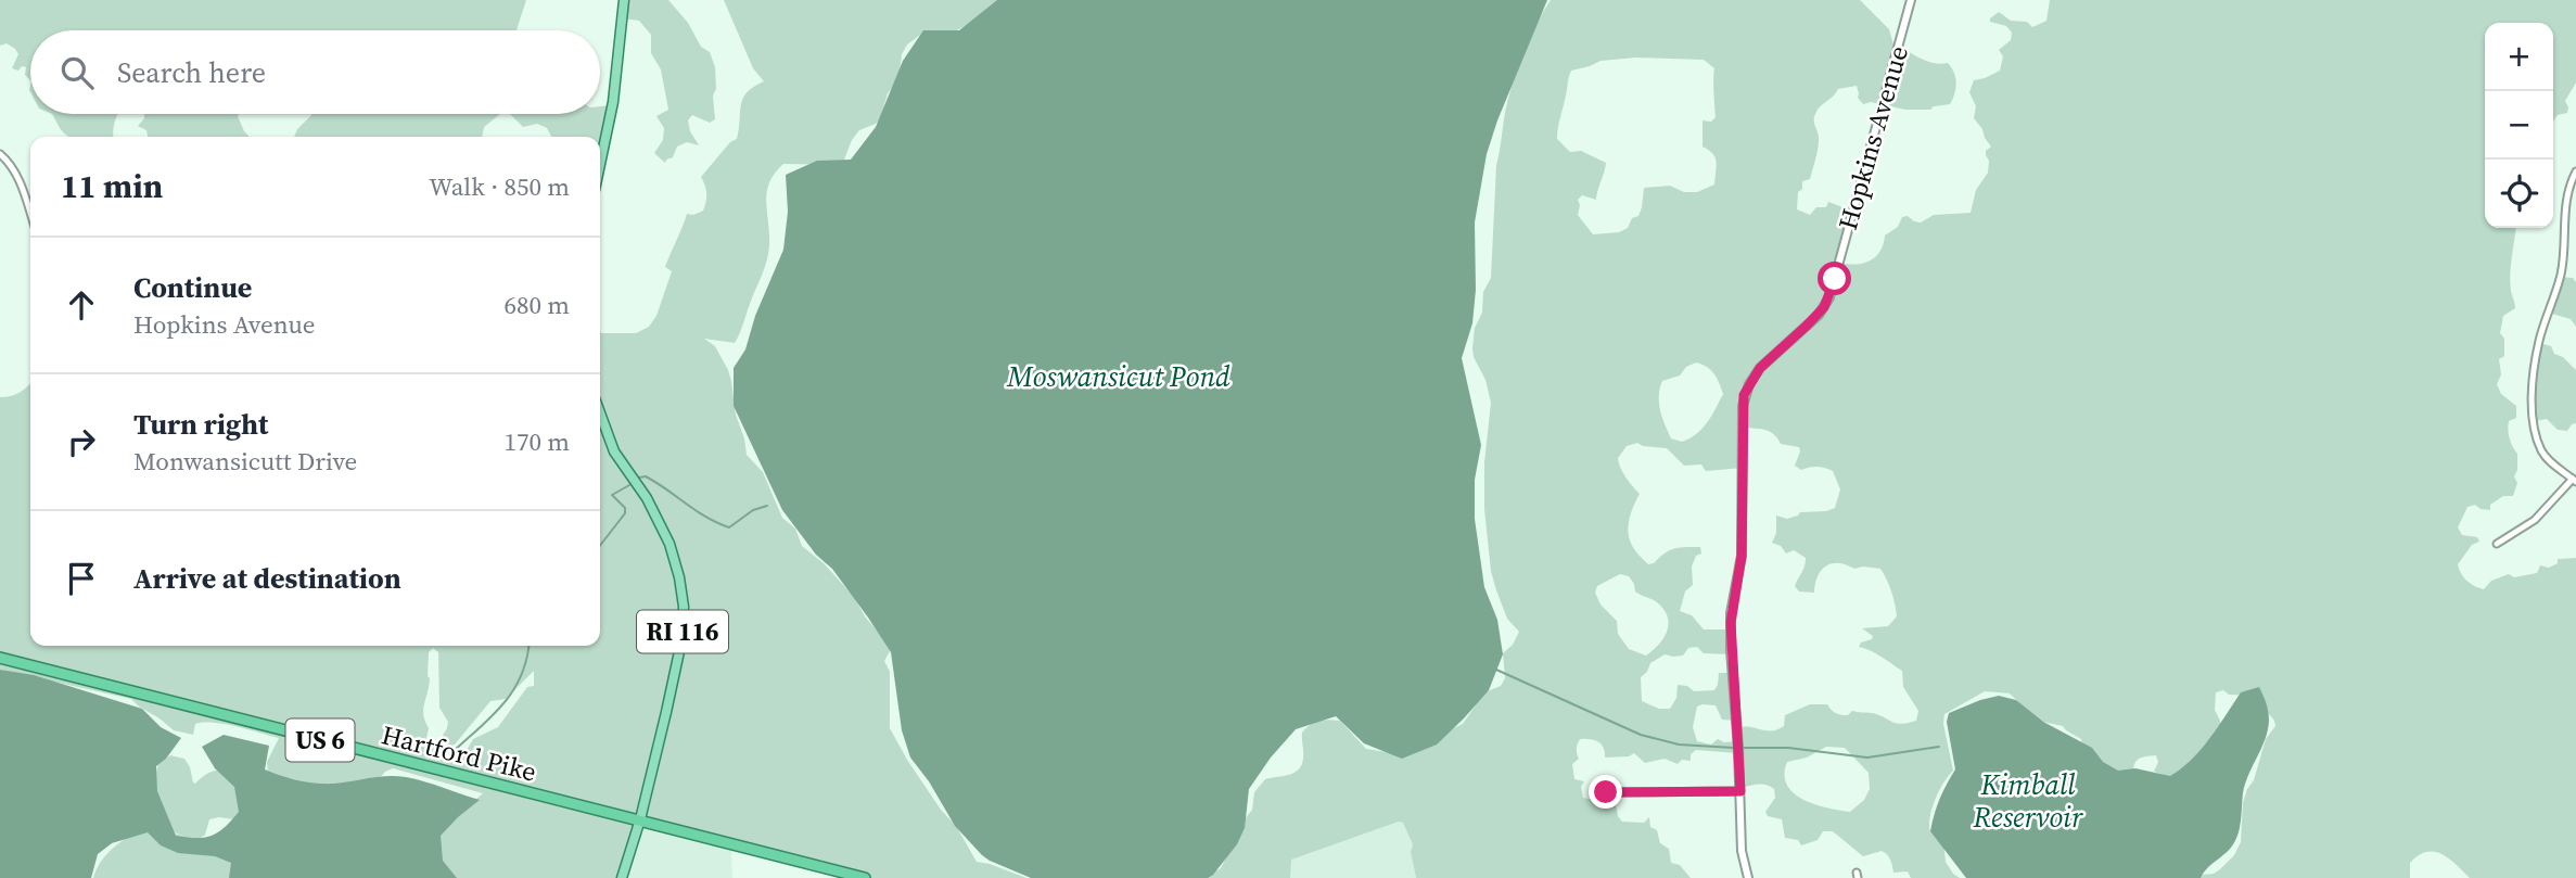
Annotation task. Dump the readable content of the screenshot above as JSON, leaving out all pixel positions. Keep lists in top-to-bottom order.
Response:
{
  "streets": {
    "highway": ["US 6", "Hartford Pike"],
    "main road": ["RI 116"],
    "street": ["Hopkins Avenue"]
  },
  "crossings": [
    ["RI 116", "Hartford Pike"]
  ],
  "water": ["Moswansicut Pond", "Kimball Reservoir"],
  "page": {
    "map_buttons": ["+", "−"],
    "search": "Search here",
    "heading": ["11 min", "Walk · 850 m"],
    "list": [
      ["Continue", "Hopkins Avenue", "680 m"],
      ["Turn right", "Monwansicutt Drive", "170 m"],
      "Arrive at destination"
    ]
  }
}
